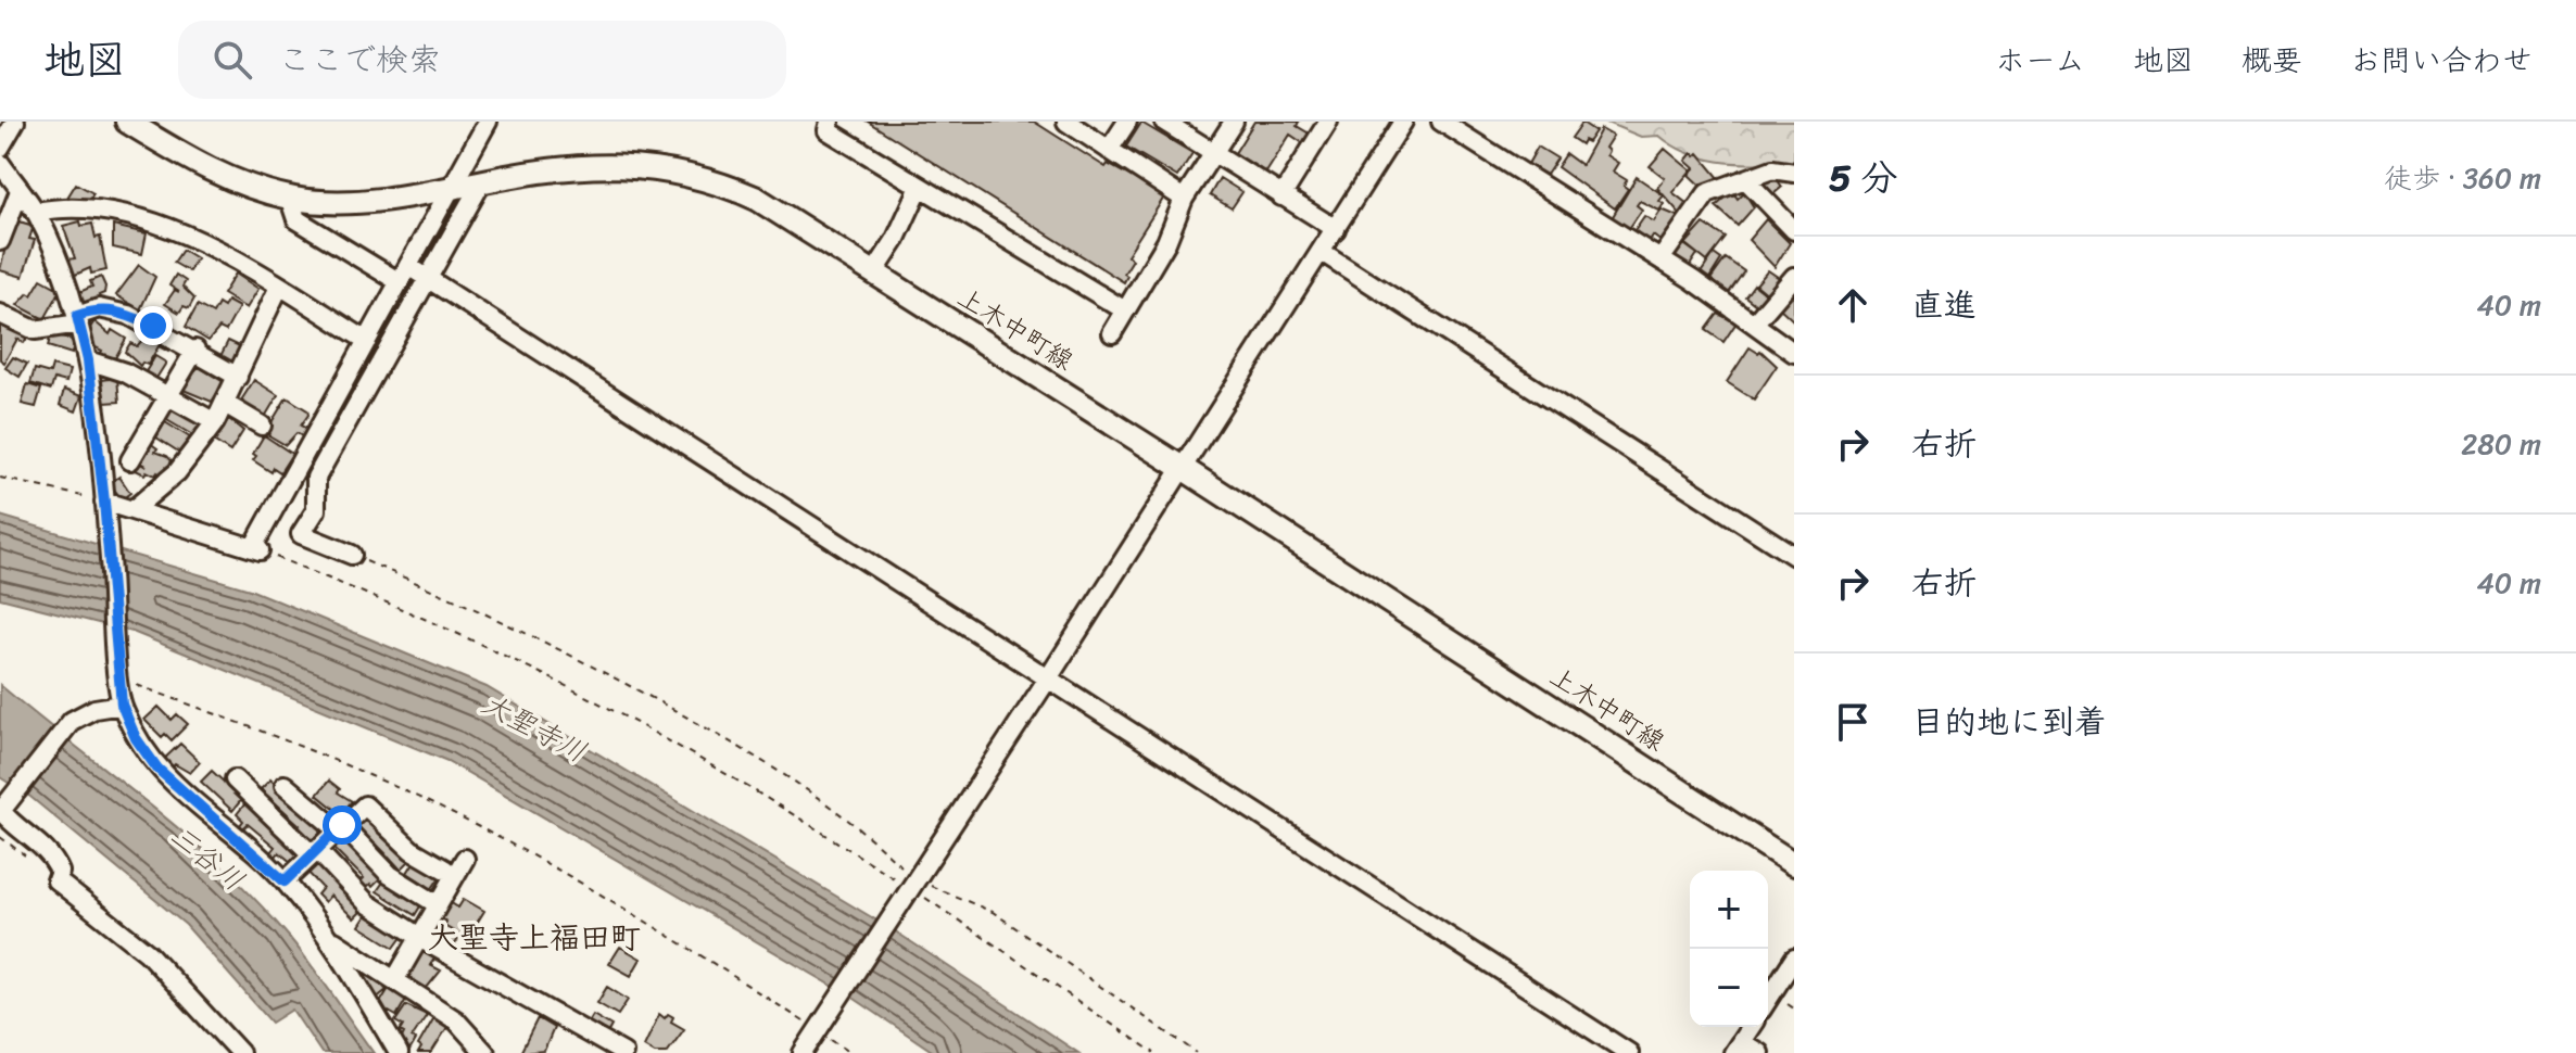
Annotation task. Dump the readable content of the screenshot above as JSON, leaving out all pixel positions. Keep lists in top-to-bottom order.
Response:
{
  "streets": {
    "main road": ["上木中町線"]
  },
  "districts": ["大聖寺上福田町"],
  "water": ["大聖寺川", "三谷川"],
  "page": {
    "header": "地図",
    "search": "ここで検索",
    "nav": [
      "ホーム",
      "地図",
      "概要",
      "お問い合わせ"
    ],
    "heading": ["5 分", "徒歩 · 360 m"],
    "list": [
      ["直進", "40 m"],
      ["右折", "280 m"],
      ["右折", "40 m"],
      "目的地に到着"
    ],
    "map_buttons": ["+", "−"]
  }
}
